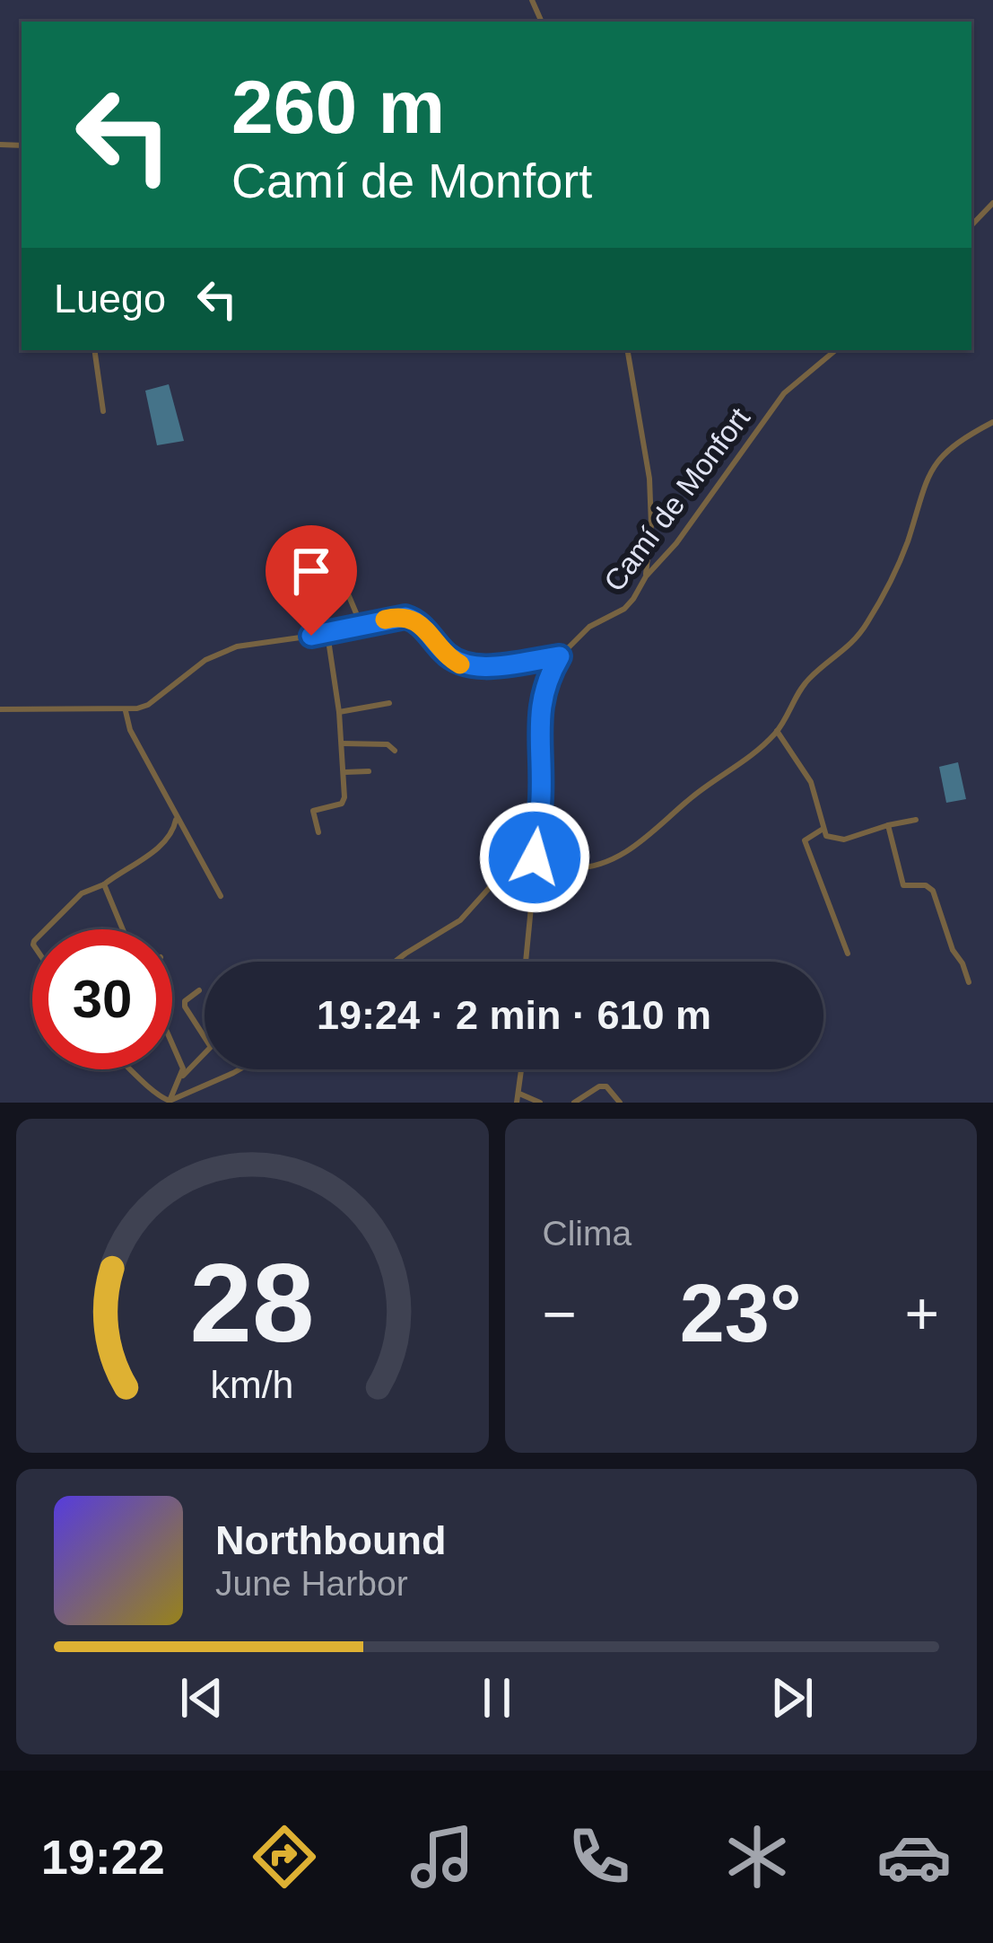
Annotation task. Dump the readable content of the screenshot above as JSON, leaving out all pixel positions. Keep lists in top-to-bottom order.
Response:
{
  "streets": {
    "street": ["Camí de Monfort"]
  },
  "page": {
    "turn": ["260 m", "Camí de Monfort"],
    "then": "Luego",
    "limit": "30",
    "trip": "19:24 · 2 min · 610 m",
    "tile": "Clima",
    "heat": ["−", "23°", "+"],
    "song": ["Northbound", "June Harbor"],
    "tabs": "19:22",
    "gauge": ["28", "km/h"]
  }
}
